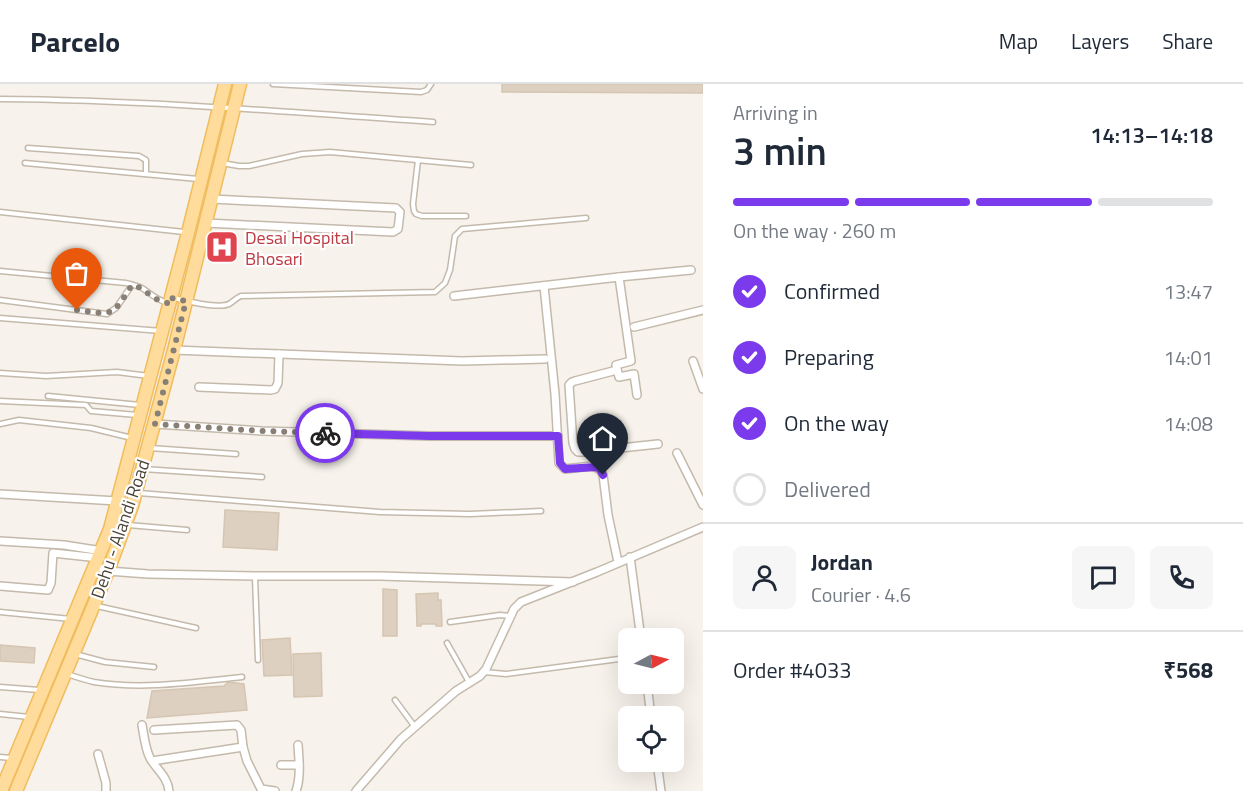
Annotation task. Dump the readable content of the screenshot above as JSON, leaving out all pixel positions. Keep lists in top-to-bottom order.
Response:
{
  "streets": {
    "main road": ["Dehu - Alandi Road"]
  },
  "places": {
    "hospital": ["Desai Hospital Bhosari"]
  },
  "north": "right",
  "page": {
    "header": "Parcelo",
    "nav": ["Map", "Layers", "Share"],
    "heading": ["3 min", "Arriving in", "14:13–14:18"],
    "panel": [
      "Jordan",
      "Courier · 4.6",
      "Order #4033",
      "₹568"
    ],
    "bar": "On the way · 260 m",
    "list": [
      ["Confirmed", "13:47"],
      ["Preparing", "14:01"],
      ["On the way", "14:08"],
      "Delivered"
    ]
  }
}
